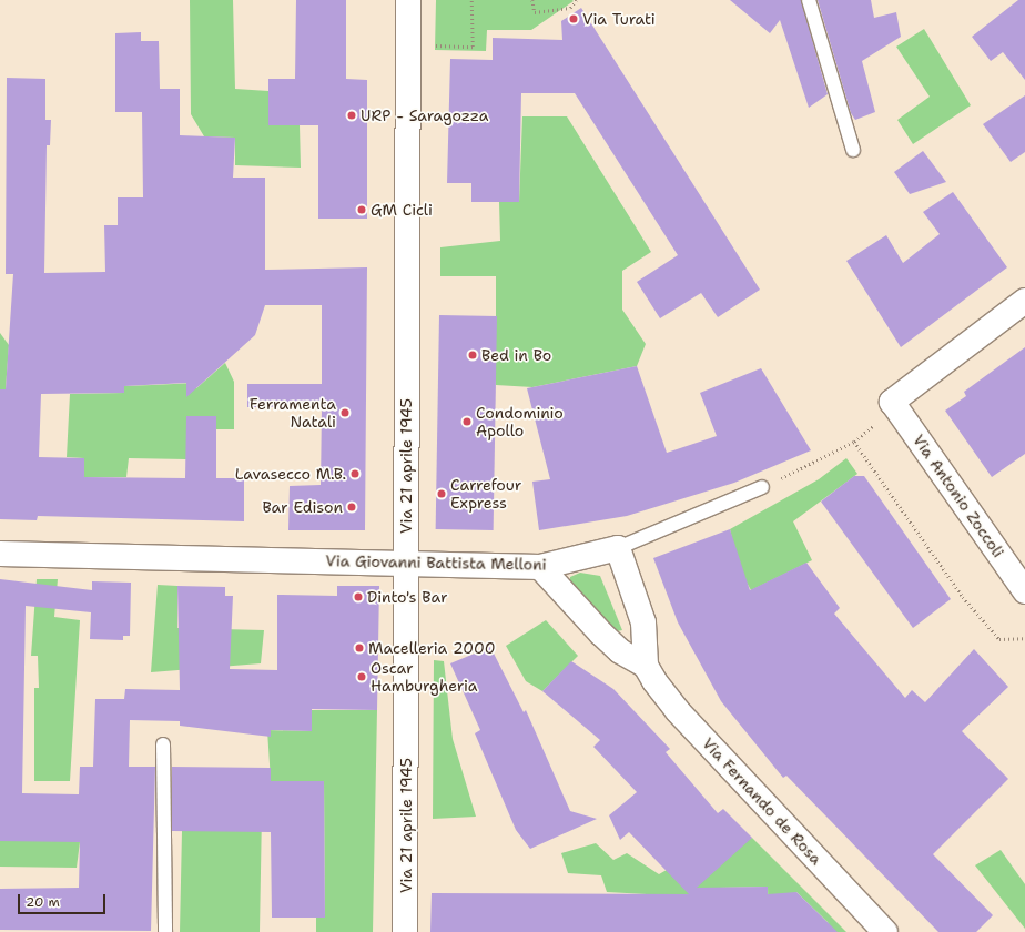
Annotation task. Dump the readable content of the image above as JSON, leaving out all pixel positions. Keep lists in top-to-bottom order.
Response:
{
  "streets": {
    "street": [
      "Via 21 aprile 1945",
      "Via Antonio Zoccoli",
      "Via Giovanni Battista Melloni",
      "Via Fernando de Rosa"
    ]
  },
  "crossings": [
    ["Via 21 aprile 1945", "Via Giovanni Battista Melloni"],
    ["Via Giovanni Battista Melloni", "Via Fernando de Rosa"]
  ],
  "places": [
    "Via Turati",
    "URP - Saragozza",
    "GM Cicli",
    "Bed in Bo",
    "Ferramenta Natali",
    "Condominio Apollo",
    "Lavasecco M.B.",
    "Carrefour Express",
    "Bar Edison",
    "Dinto's Bar",
    "Macelleria 2000",
    "Oscar Hamburgheria"
  ],
  "scale_bar": "20 m"
}
